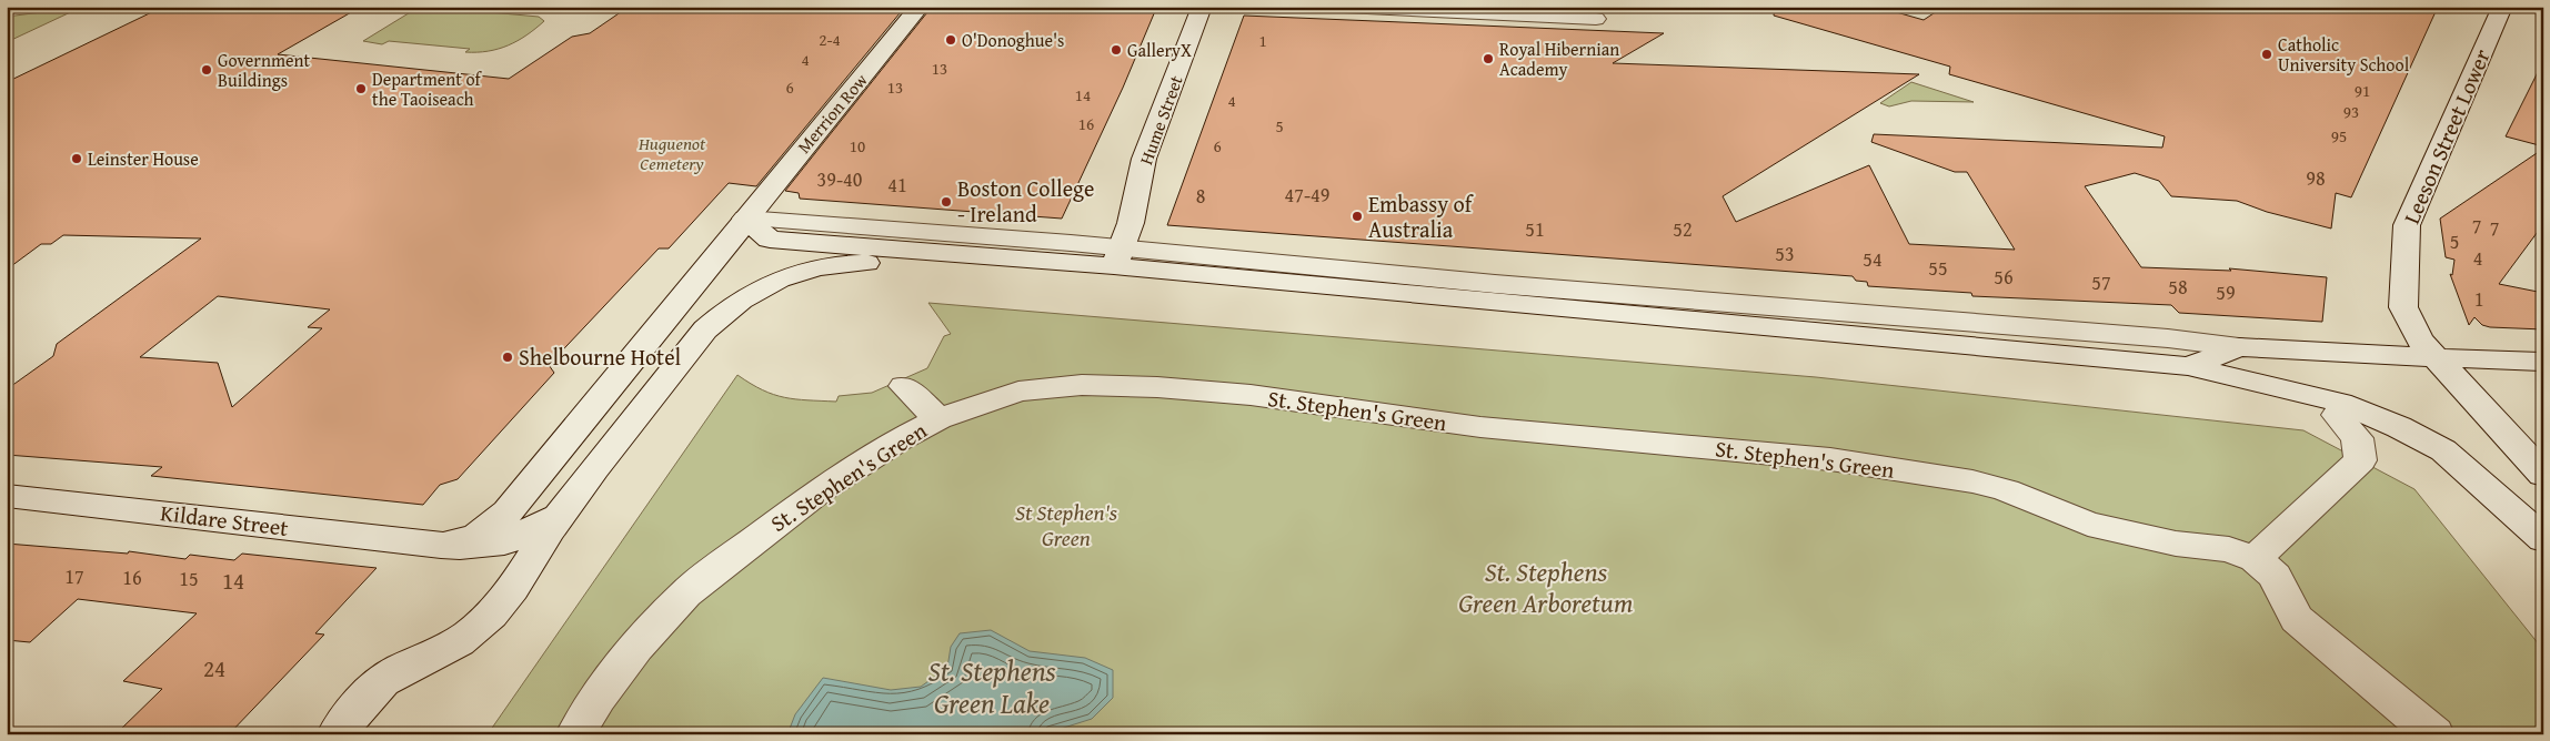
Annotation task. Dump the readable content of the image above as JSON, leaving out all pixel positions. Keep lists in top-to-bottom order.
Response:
{
  "streets": {
    "main road": [
      "Merrion Row",
      "Hume Street",
      "Leeson Street Lower",
      "St. Stephen's Green",
      "Kildare Street"
    ]
  },
  "water": ["St. Stephens Green Lake"],
  "parks": ["Huguenot Cemetery", "St Stephen's Green", "St. Stephens Green Arboretum"],
  "places": [
    "O'Donoghue's",
    "GalleryX",
    "Catholic University School",
    "Royal Hibernian Academy",
    "Government Buildings",
    "Department of the Taoiseach",
    "Leinster House",
    "Boston College - Ireland",
    "Embassy of Australia",
    "Shelbourne Hotel"
  ],
  "house_numbers": [
    "2-4",
    "1",
    "4",
    "13",
    "6",
    "13",
    "91",
    "14",
    "4",
    "93",
    "16",
    "5",
    "95",
    "10",
    "6",
    "98",
    "39-40",
    "41",
    "47-49",
    "8",
    "7",
    "7",
    "51",
    "52",
    "5",
    "53",
    "4",
    "54",
    "55",
    "56",
    "57",
    "58",
    "59",
    "1",
    "17",
    "16",
    "15",
    "14",
    "24"
  ]
}
